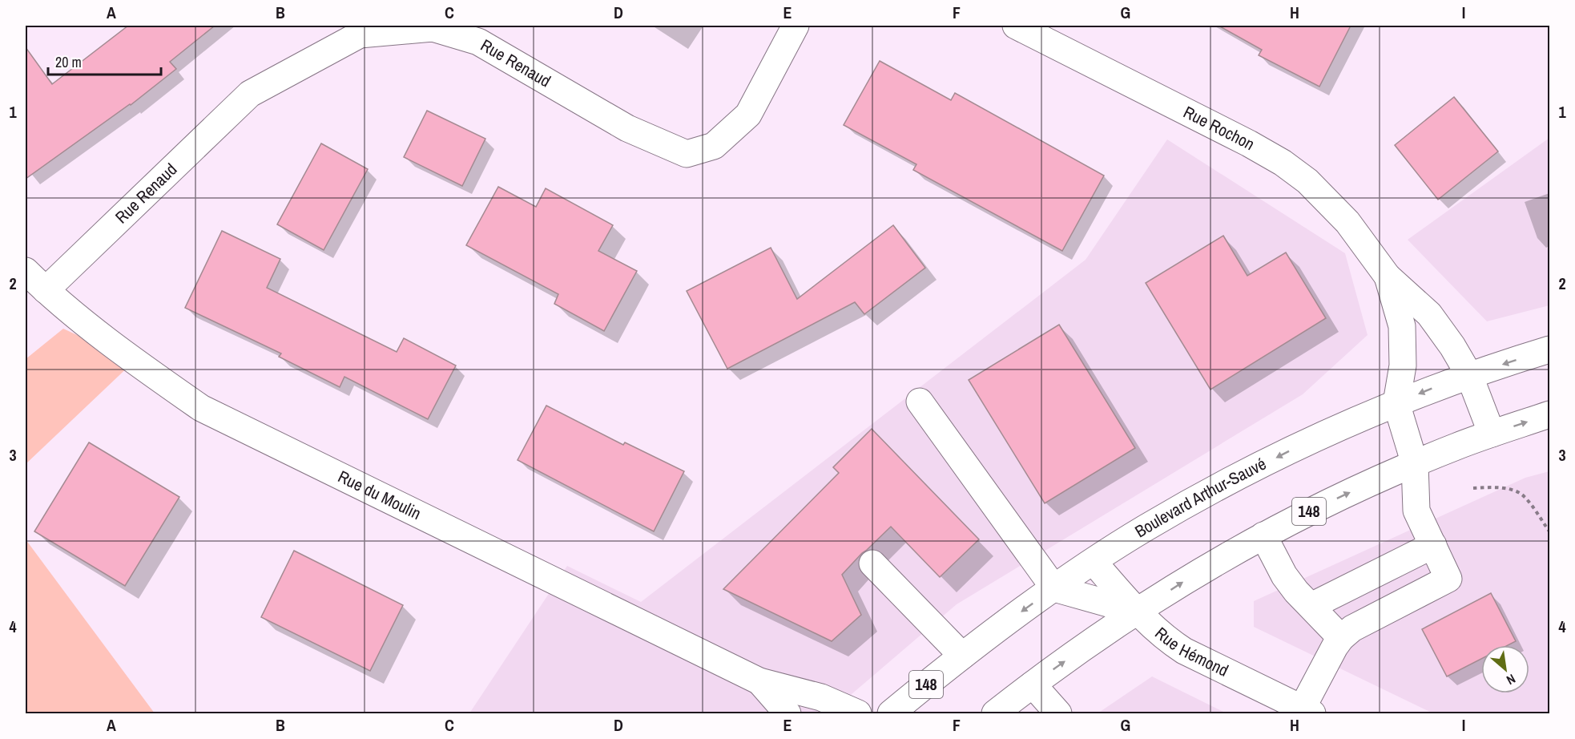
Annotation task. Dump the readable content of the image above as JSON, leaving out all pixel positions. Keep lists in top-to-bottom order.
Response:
{
  "streets": {
    "street": [
      "Rue Renaud",
      "Rue Rochon",
      "Rue du Moulin",
      "Boulevard Arthur-Sauvé",
      "148",
      "Rue Hémond"
    ]
  },
  "crossings": [
    ["Rue Renaud", "Rue du Moulin"],
    ["Rue Rochon", "Boulevard Arthur-Sauvé"],
    ["Rue Rochon", "148"],
    ["Boulevard Arthur-Sauvé", "Rue Hémond"],
    ["148", "Rue Hémond"]
  ],
  "scale_bar": "20 m",
  "north": "bottom right",
  "grid": {
    "columns": [
      "A",
      "B",
      "C",
      "D",
      "E",
      "F",
      "G",
      "H",
      "I"
    ],
    "rows": [
      "1",
      "2",
      "3",
      "4"
    ]
  }
}
